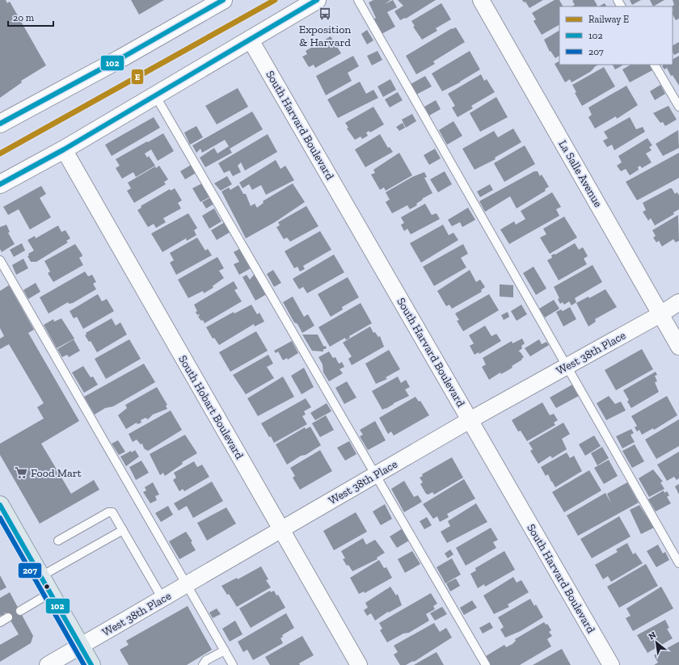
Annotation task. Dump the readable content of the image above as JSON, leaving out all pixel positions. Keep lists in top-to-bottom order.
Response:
{
  "streets": {
    "street": [
      "South Harvard Boulevard",
      "La Salle Avenue",
      "West 38th Place",
      "South Hobart Boulevard"
    ]
  },
  "crossings": [
    ["South Harvard Boulevard", "West 38th Place"],
    ["La Salle Avenue", "West 38th Place"],
    ["West 38th Place", "South Hobart Boulevard"]
  ],
  "places": {
    "bus stop": ["Exposition & Harvard"],
    "supermarket": ["Food Mart"]
  },
  "lines": ["rail line E", "transit line 102", "transit line 207"],
  "legend": ["Railway E", "102", "207"],
  "scale_bar": "20 m",
  "north": "top left"
}
